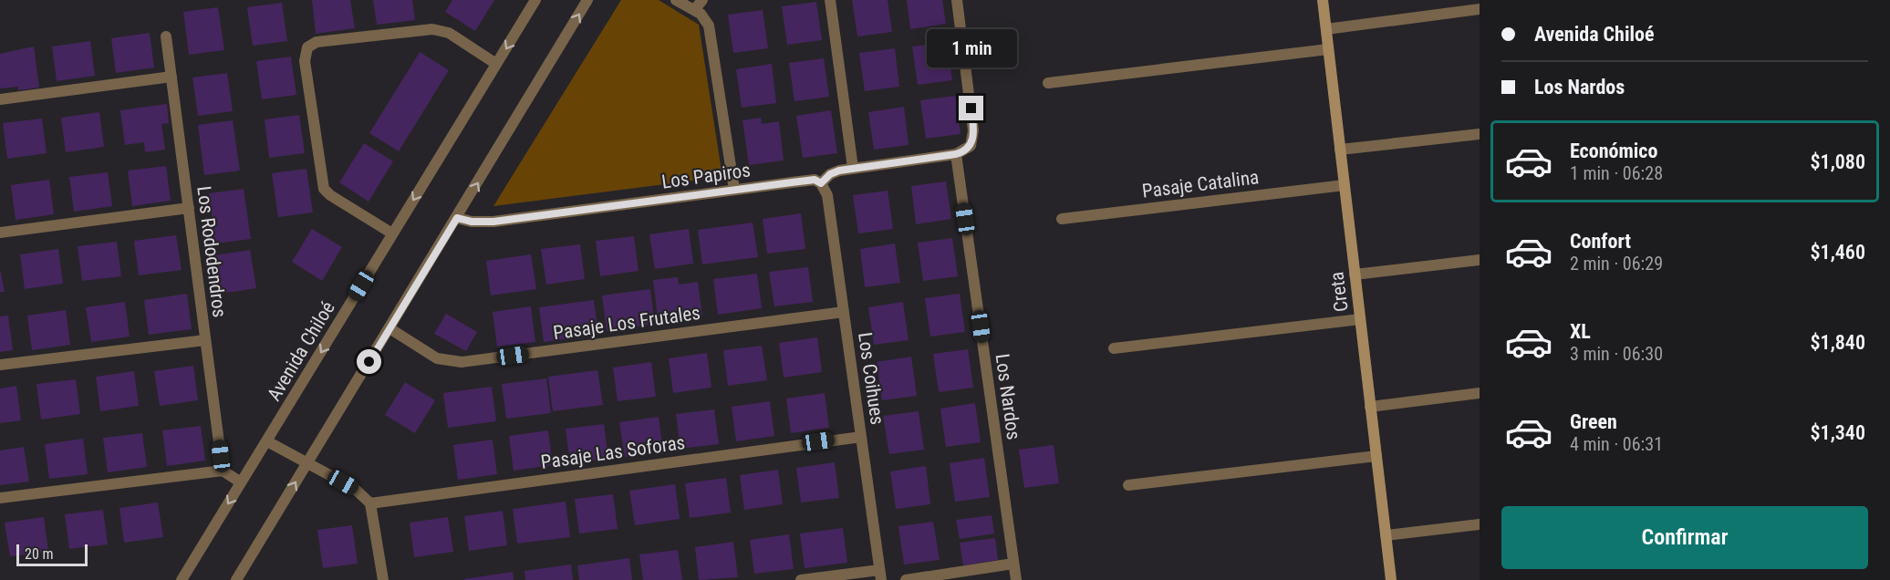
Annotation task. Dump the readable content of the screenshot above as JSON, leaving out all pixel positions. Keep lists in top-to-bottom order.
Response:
{
  "streets": {
    "street": [
      "Los Papiros",
      "Pasaje Catalina",
      "Los Rododendros",
      "Creta",
      "Pasaje Los Frutales",
      "Avenida Chiloé",
      "Los Coihues",
      "Los Nardos",
      "Pasaje Las Soforas"
    ]
  },
  "crossings": [
    ["Los Papiros", "Los Coihues"],
    ["Pasaje Catalina", "Creta"],
    ["Pasaje Los Frutales", "Los Coihues"],
    ["Los Coihues", "Pasaje Las Soforas"]
  ],
  "scale_bar": "20 m",
  "page": {
    "banner": ["Avenida Chiloé", "Los Nardos"],
    "bubble": "1 min",
    "list": [
      {
        "name": "Económico",
        "note": "1 min · 06:28",
        "value": "$1,080"
      },
      {
        "name": "Confort",
        "note": "2 min · 06:29",
        "value": "$1,460"
      },
      {
        "name": "XL",
        "note": "3 min · 06:30",
        "value": "$1,840"
      },
      {
        "name": "Green",
        "note": "4 min · 06:31",
        "value": "$1,340"
      }
    ],
    "buttons": "Confirmar",
    "scale": "20 m"
  }
}
